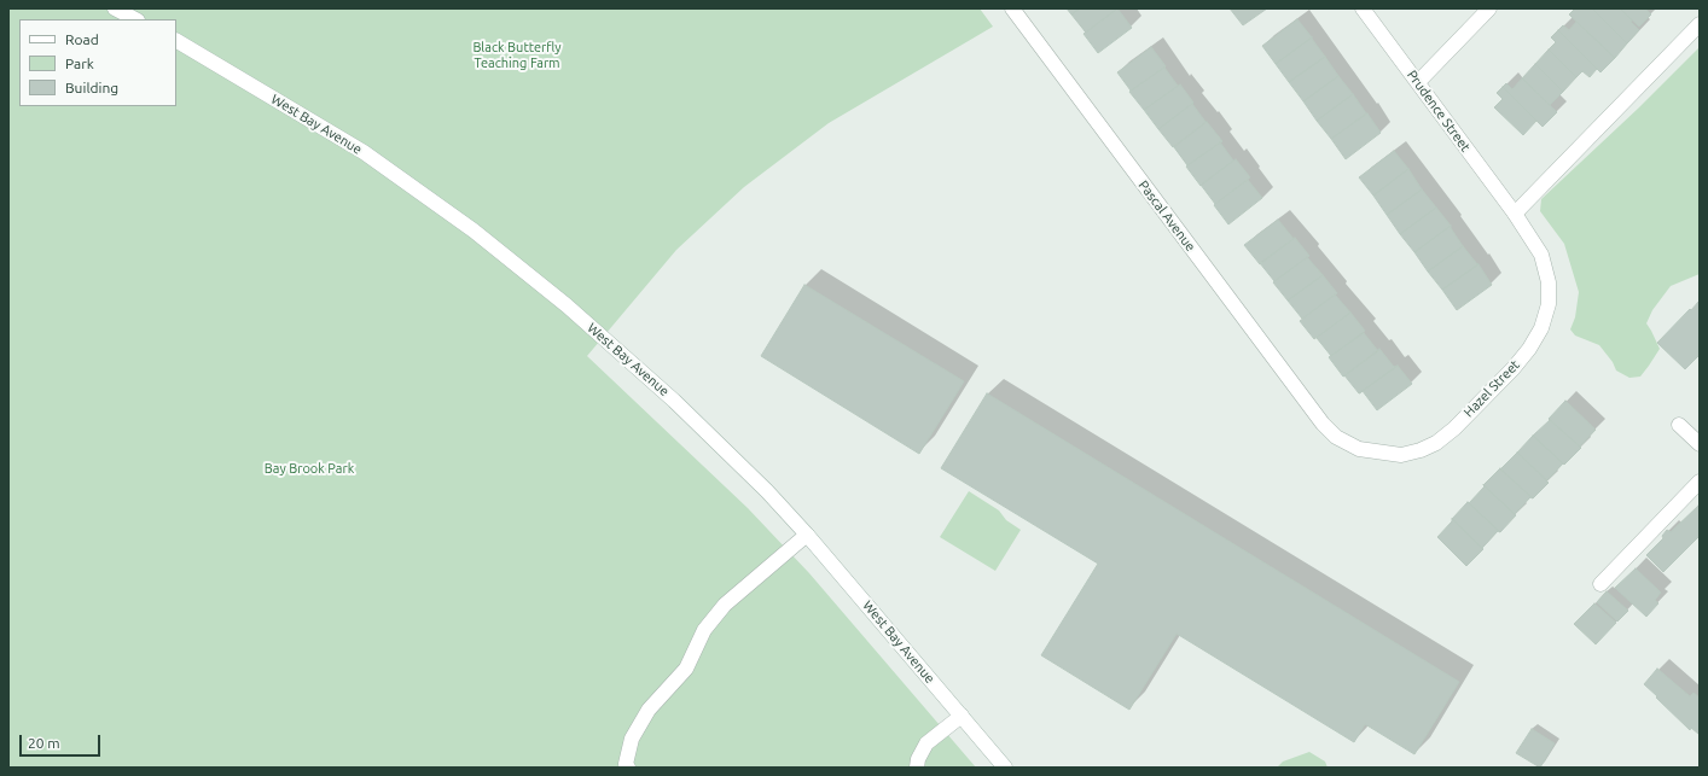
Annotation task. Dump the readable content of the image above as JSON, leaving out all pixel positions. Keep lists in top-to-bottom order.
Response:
{
  "streets": {
    "street": [
      "Prudence Street",
      "West Bay Avenue",
      "Pascal Avenue",
      "Hazel Street"
    ]
  },
  "crossings": [
    ["Prudence Street", "Hazel Street"],
    ["Pascal Avenue", "Hazel Street"]
  ],
  "parks": ["Black Butterfly Teaching Farm", "Bay Brook Park"],
  "legend": ["Road", "Park", "Building"],
  "scale_bar": "20 m"
}
